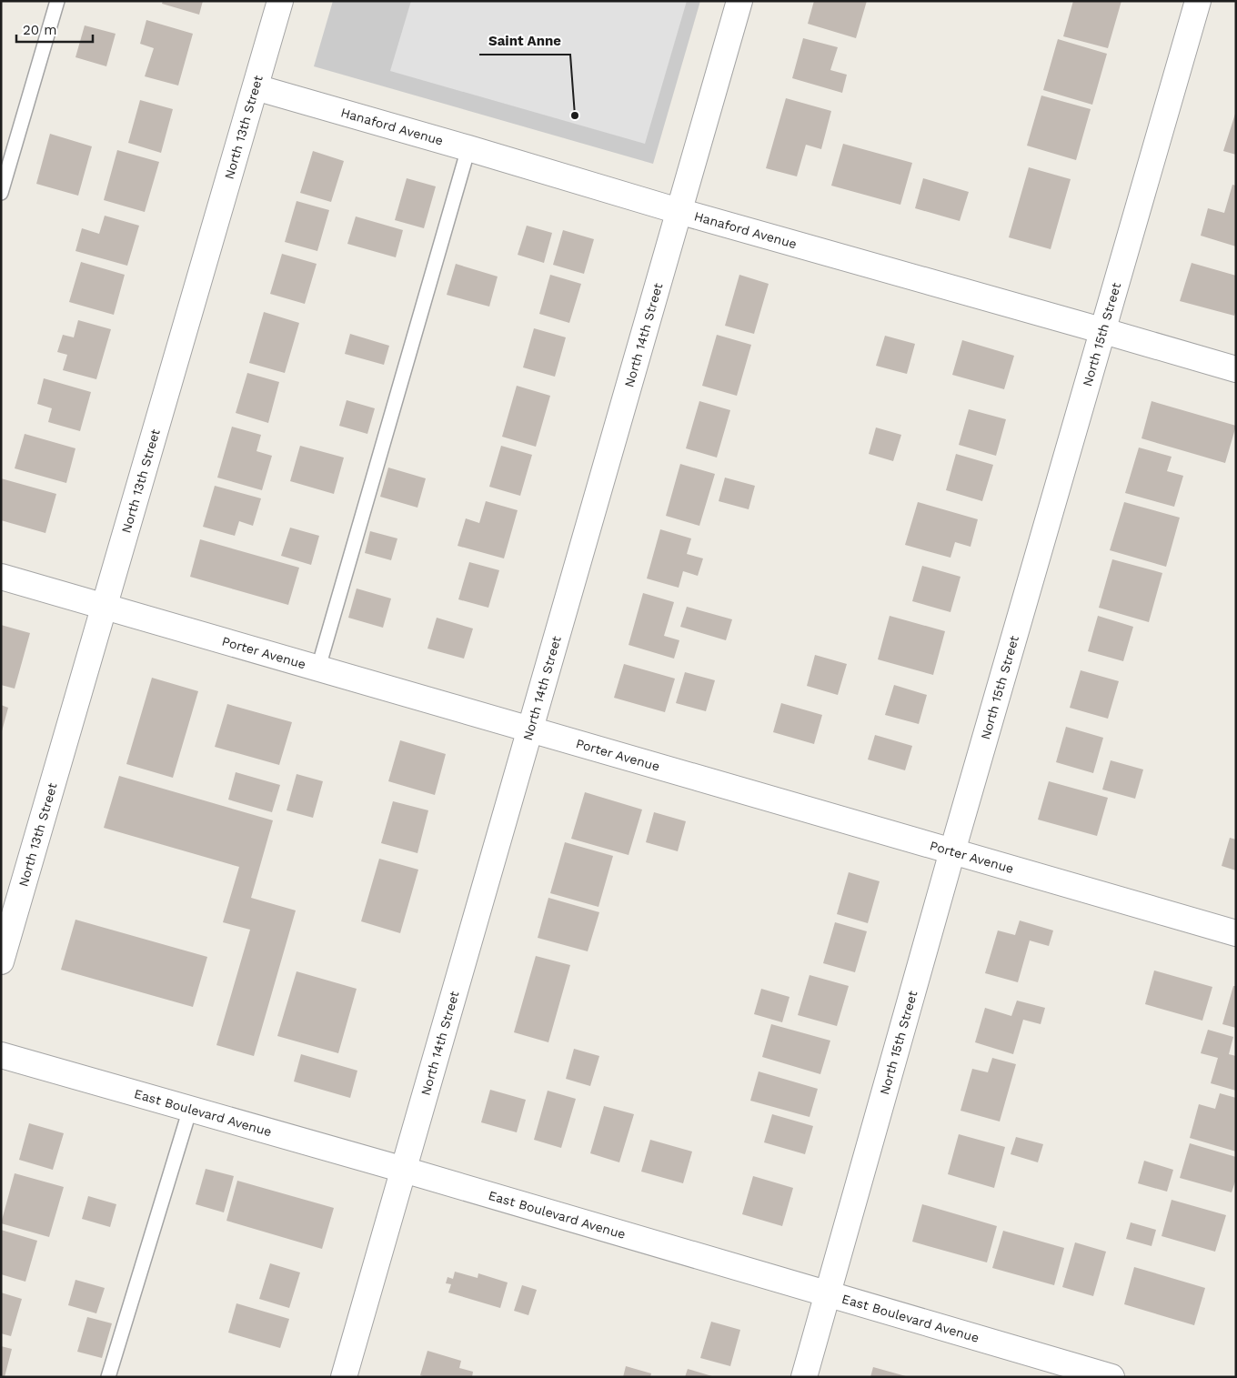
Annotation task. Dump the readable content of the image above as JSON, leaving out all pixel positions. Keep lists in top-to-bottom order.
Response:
{
  "streets": {
    "street": [
      "Hanaford Avenue",
      "North 13th Street",
      "North 14th Street",
      "North 15th Street",
      "Porter Avenue",
      "East Boulevard Avenue"
    ]
  },
  "crossings": [
    ["Hanaford Avenue", "North 13th Street"],
    ["Hanaford Avenue", "North 14th Street"],
    ["Hanaford Avenue", "North 15th Street"],
    ["North 13th Street", "Porter Avenue"],
    ["North 14th Street", "Porter Avenue"],
    ["North 14th Street", "East Boulevard Avenue"],
    ["North 15th Street", "Porter Avenue"],
    ["North 15th Street", "East Boulevard Avenue"]
  ],
  "places": ["Saint Anne"],
  "scale_bar": "20 m"
}
